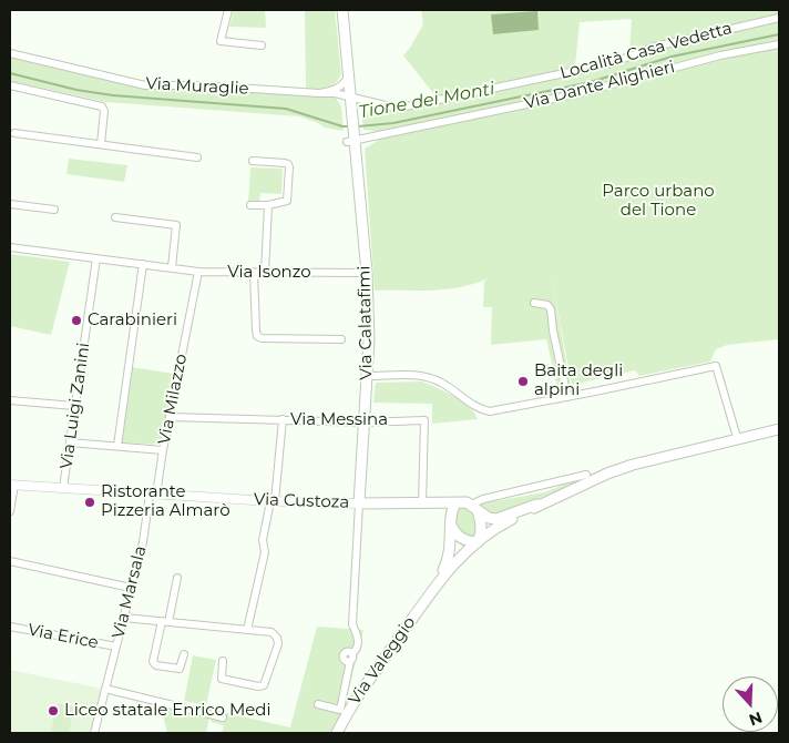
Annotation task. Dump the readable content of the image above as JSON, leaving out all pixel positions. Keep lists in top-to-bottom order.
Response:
{
  "streets": {
    "main road": ["Via Calatafimi", "Via Custoza", "Via Valeggio"],
    "street": [
      "Località Casa Vedetta",
      "Via Dante Alighieri",
      "Via Muraglie",
      "Via Isonzo",
      "Via Milazzo",
      "Via Luigi Zanini",
      "Via Messina",
      "Via Marsala",
      "Via Erice"
    ]
  },
  "crossings": [
    ["Località Casa Vedetta", "Via Muraglie"],
    ["Località Casa Vedetta", "Via Calatafimi"],
    ["Via Dante Alighieri", "Via Calatafimi"],
    ["Via Muraglie", "Via Calatafimi"],
    ["Via Isonzo", "Via Calatafimi"],
    ["Via Isonzo", "Via Milazzo"],
    ["Via Isonzo", "Via Luigi Zanini"],
    ["Via Calatafimi", "Via Messina"],
    ["Via Calatafimi", "Via Custoza"],
    ["Via Milazzo", "Via Messina"],
    ["Via Milazzo", "Via Custoza"],
    ["Via Milazzo", "Via Marsala"],
    ["Via Luigi Zanini", "Via Custoza"],
    ["Via Messina", "Via Custoza"],
    ["Via Custoza", "Via Marsala"],
    ["Via Custoza", "Via Valeggio"],
    ["Via Marsala", "Via Erice"]
  ],
  "water": ["Tione dei Monti"],
  "parks": ["Parco urbano del Tione"],
  "places": [
    "Carabinieri",
    "Baita degli alpini",
    "Ristorante Pizzeria Almarò",
    "Liceo statale Enrico Medi"
  ],
  "north": "bottom"
}
